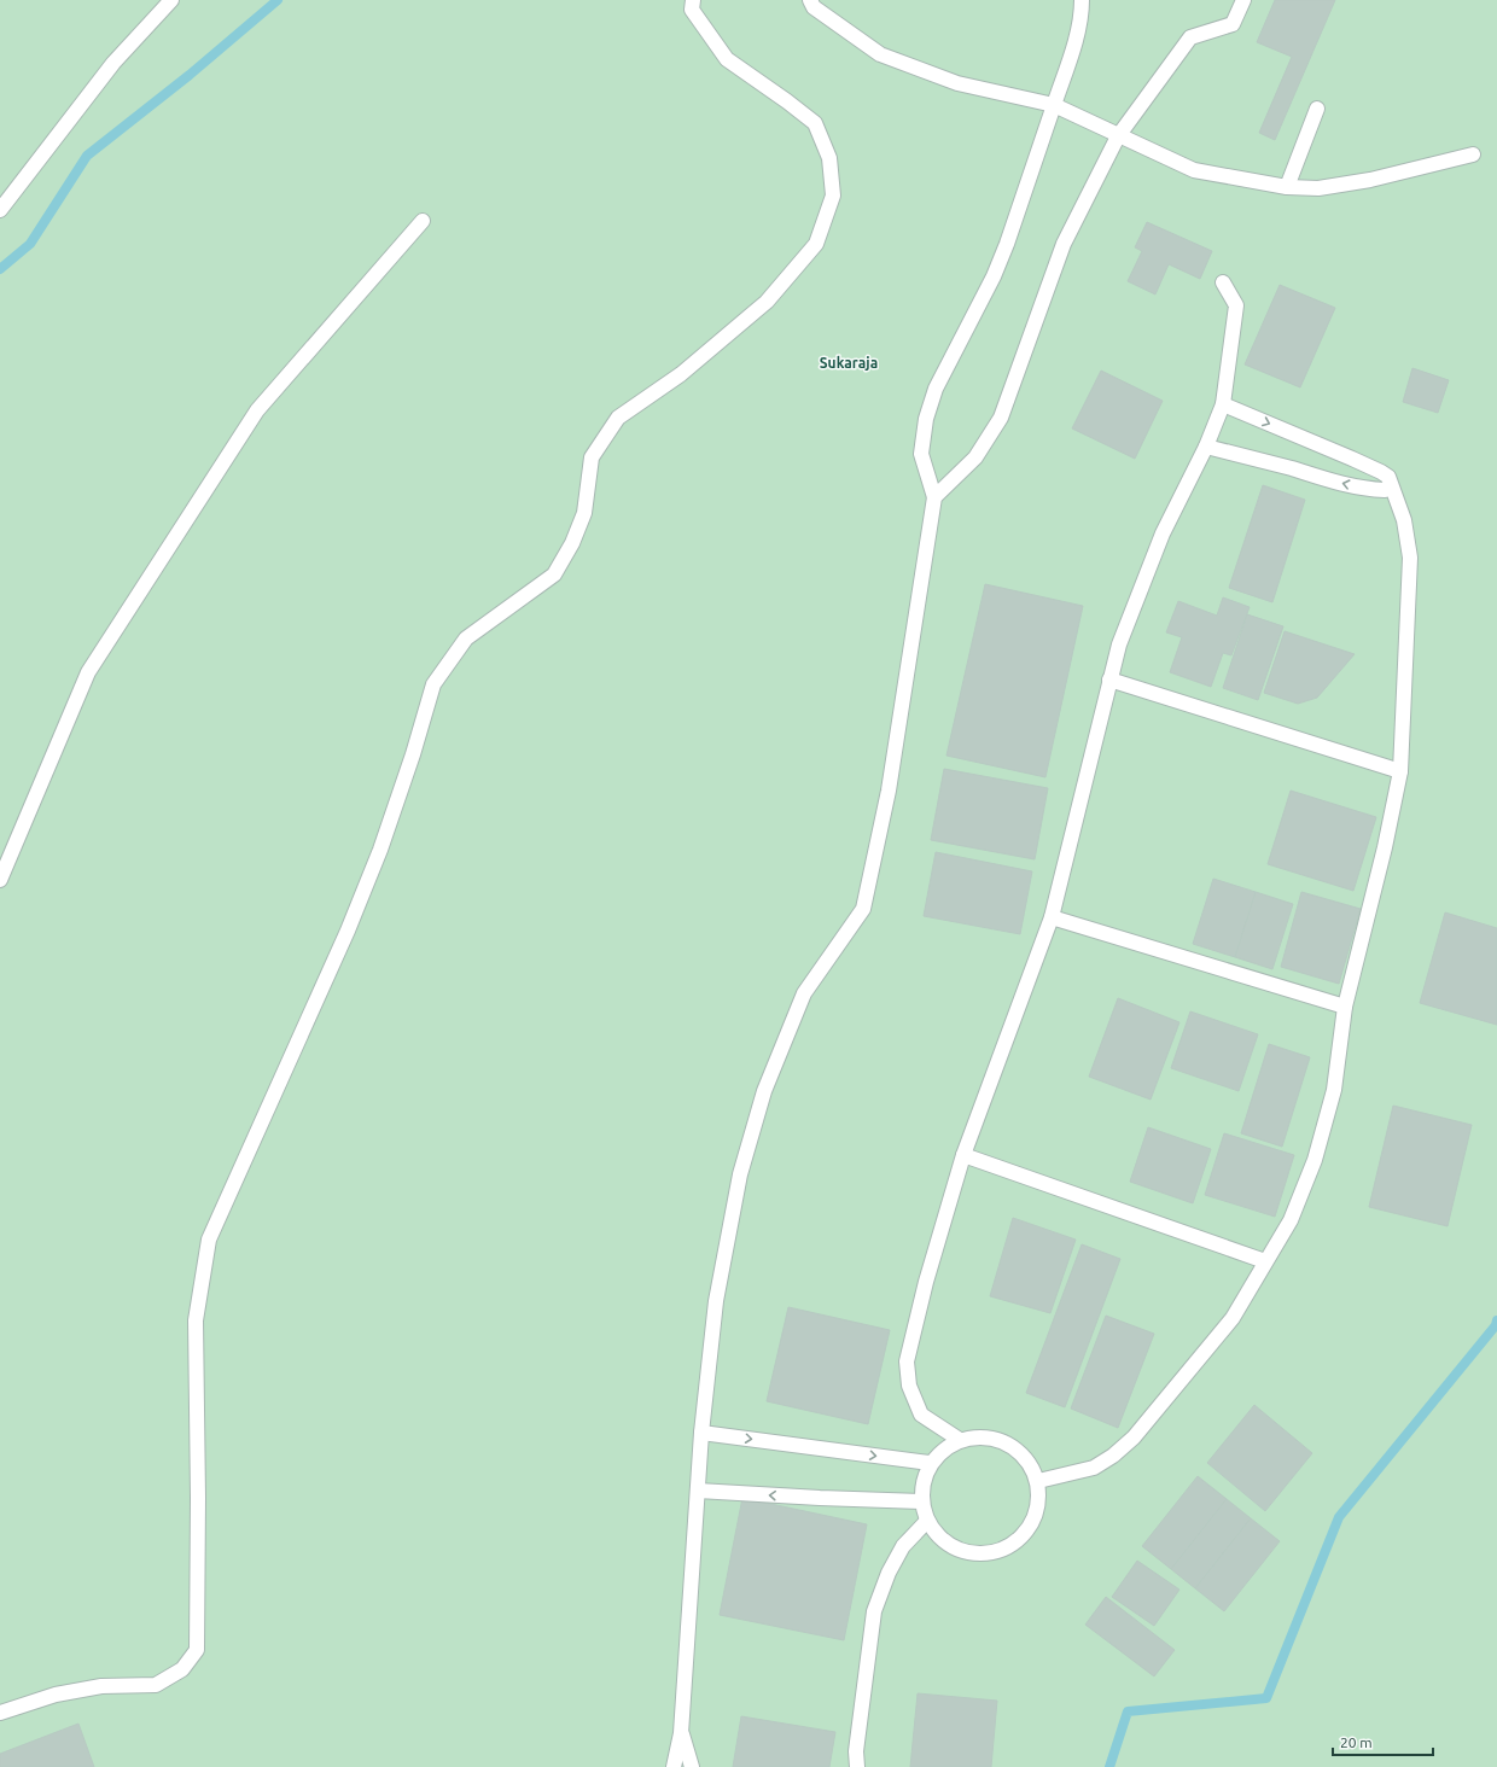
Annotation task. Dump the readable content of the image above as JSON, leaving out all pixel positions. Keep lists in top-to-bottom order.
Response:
{
  "districts": ["Sukaraja"],
  "scale_bar": "20 m"
}
